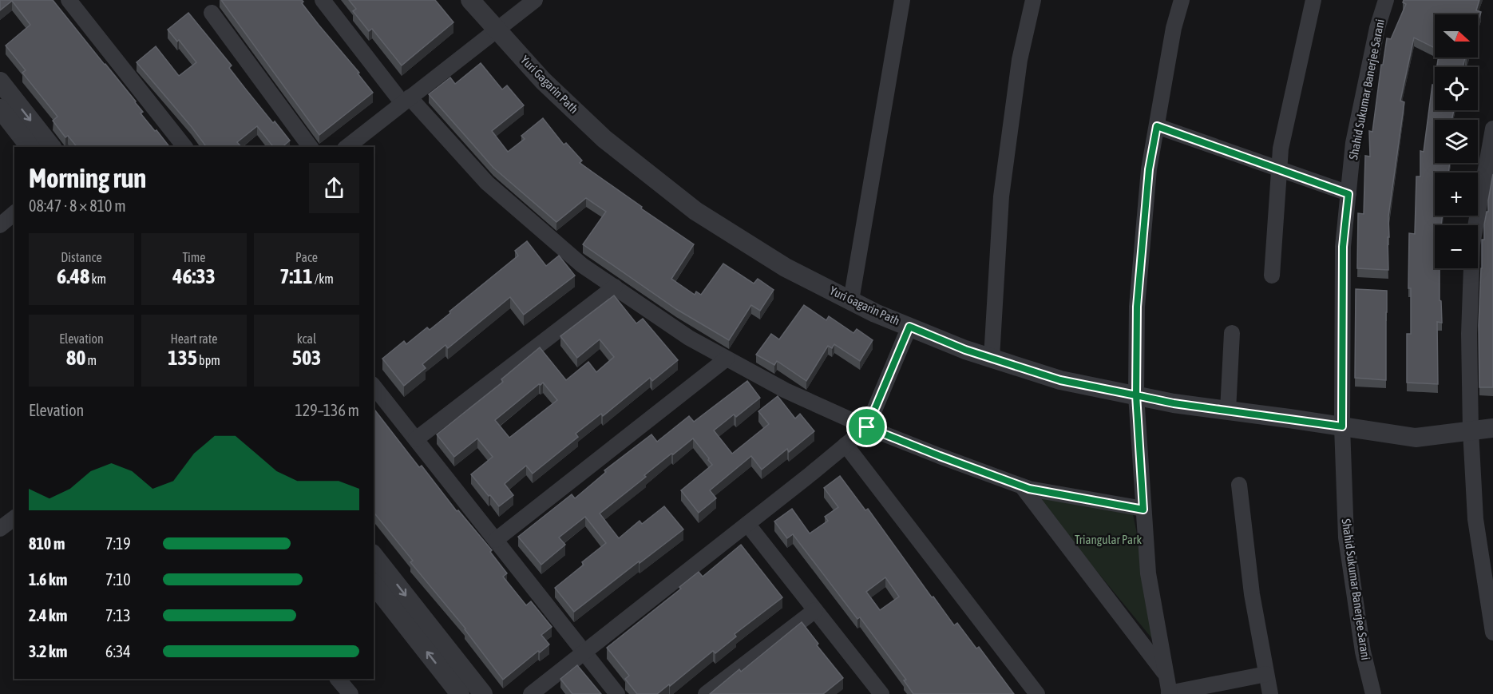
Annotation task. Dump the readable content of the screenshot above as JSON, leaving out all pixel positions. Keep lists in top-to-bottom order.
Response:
{
  "streets": {
    "street": ["Yuri Gagarin Path", "Shahid Sukumar Banerjee Sarani"]
  },
  "crossings": [
    ["Yuri Gagarin Path", "Shahid Sukumar Banerjee Sarani"]
  ],
  "parks": ["Triangular Park"],
  "north": "right",
  "page": {
    "map_buttons": ["+", "−"],
    "heading": ["Morning run", "08:47 · 8 × 810 m"],
    "stats": [
      ["Distance", "6.48 km"],
      ["Time", "46:33"],
      ["Pace", "7:11 /km"],
      ["Elevation", "80 m"],
      ["Heart rate", "135 bpm"],
      ["kcal", "503"]
    ],
    "chart": ["Elevation", "129–136 m"],
    "list": [
      {
        "name": "810 m",
        "note": "7:19"
      },
      {
        "name": "1.6 km",
        "note": "7:10"
      },
      {
        "name": "2.4 km",
        "note": "7:13"
      },
      {
        "name": "3.2 km",
        "note": "6:34"
      }
    ]
  }
}
